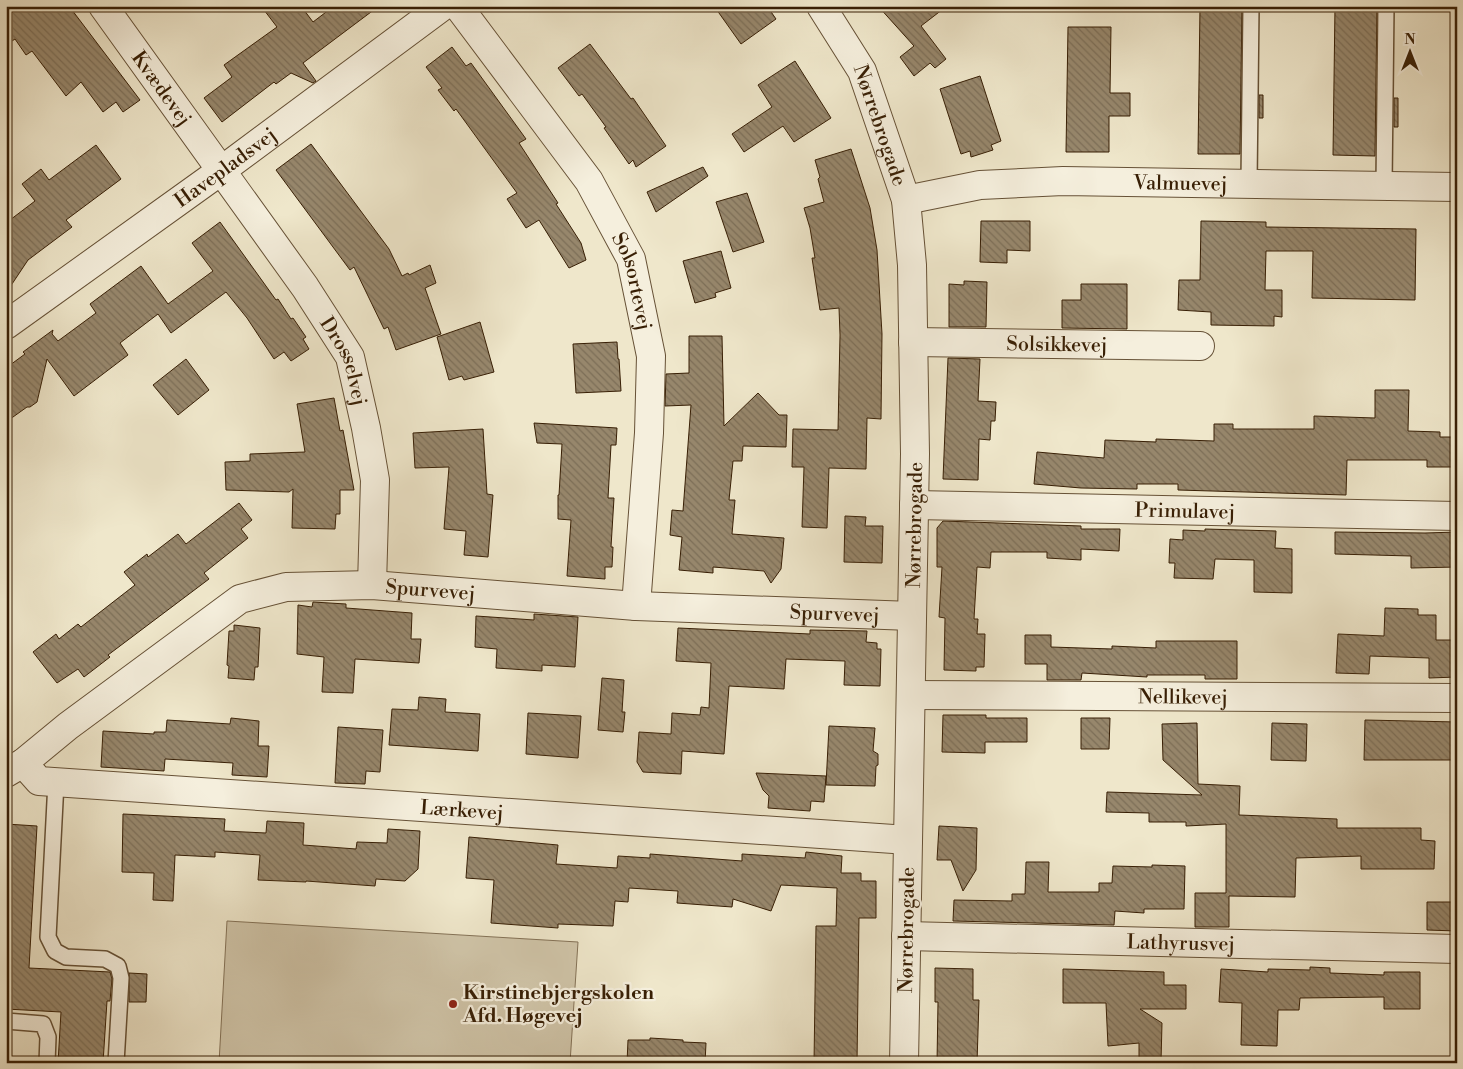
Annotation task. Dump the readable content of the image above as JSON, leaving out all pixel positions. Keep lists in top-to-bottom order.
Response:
{
  "streets": {
    "street": [
      "Kvædevej",
      "Nørrebrogade",
      "Havepladsvej",
      "Valmuevej",
      "Solsortevej",
      "Solsikkevej",
      "Drosselvej",
      "Primulavej",
      "Spurvevej",
      "Nellikevej",
      "Lærkevej",
      "Lathyrusvej"
    ]
  },
  "crossings": [
    ["Kvædevej", "Havepladsvej"],
    ["Kvædevej", "Drosselvej"],
    ["Nørrebrogade", "Valmuevej"],
    ["Nørrebrogade", "Solsikkevej"],
    ["Nørrebrogade", "Primulavej"],
    ["Nørrebrogade", "Spurvevej"],
    ["Nørrebrogade", "Nellikevej"],
    ["Nørrebrogade", "Lærkevej"],
    ["Nørrebrogade", "Lathyrusvej"],
    ["Havepladsvej", "Drosselvej"],
    ["Solsortevej", "Spurvevej"],
    ["Drosselvej", "Spurvevej"],
    ["Spurvevej", "Lærkevej"]
  ],
  "places": ["Kirstinebjergskolen Afd. Høgevej"],
  "north": "top"
}
